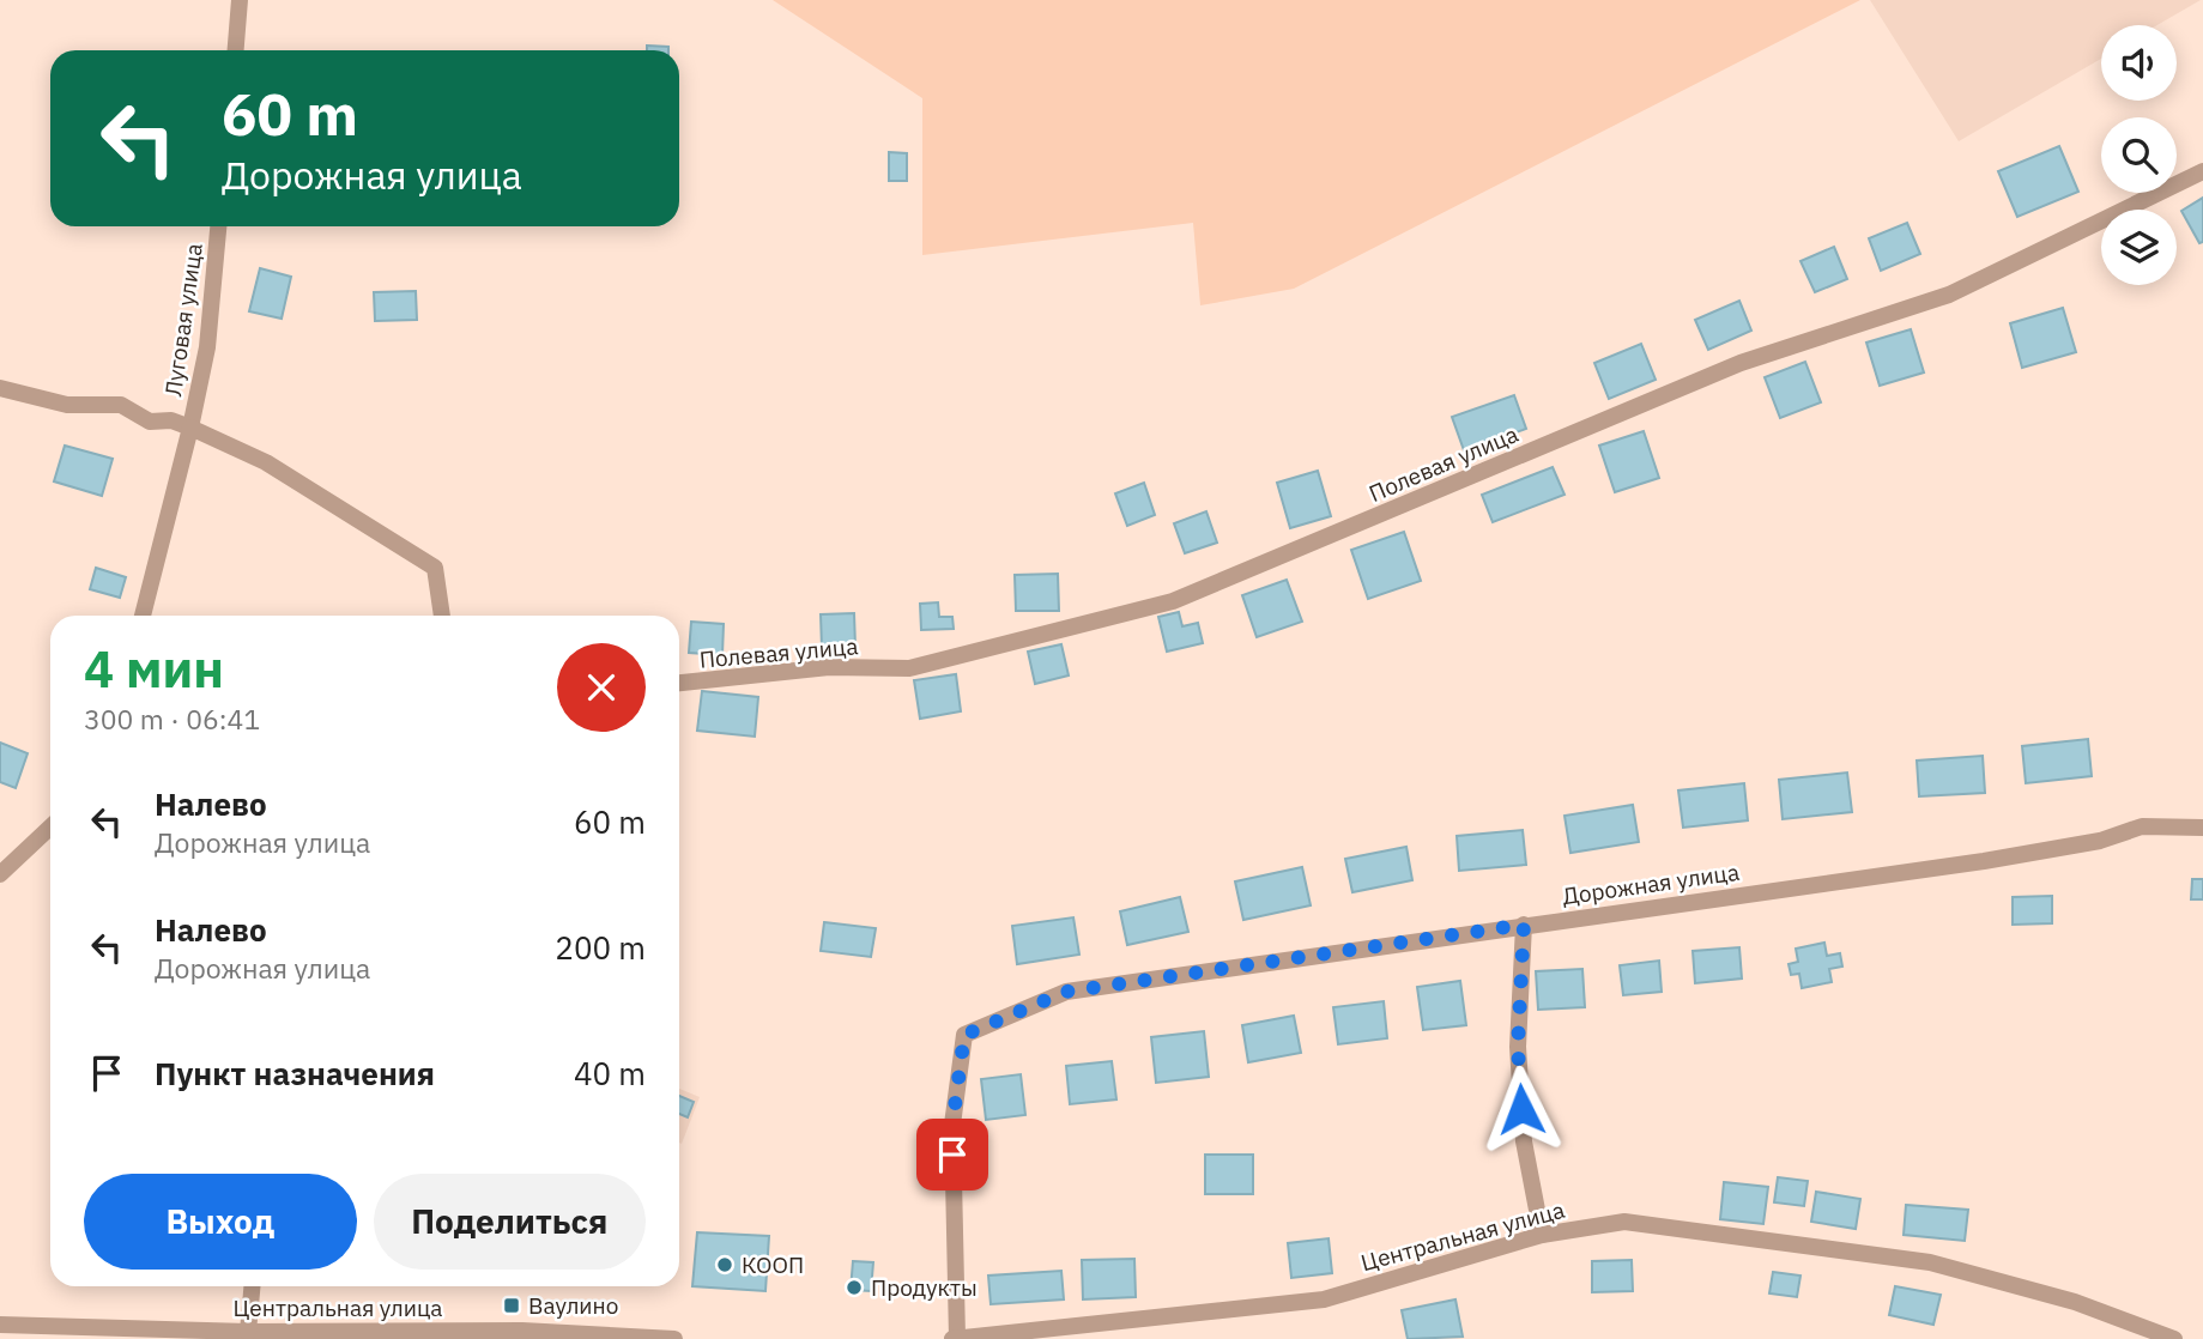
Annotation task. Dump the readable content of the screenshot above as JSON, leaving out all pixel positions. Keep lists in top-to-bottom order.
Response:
{
  "streets": {
    "street": [
      "Луговая улица",
      "Полевая улица",
      "Дорожная улица",
      "Центральная улица"
    ]
  },
  "crossings": [
    ["Дорожная улица", "Центральная улица"]
  ],
  "places": {
    "other": ["КООП", "Продукты"],
    "transit": ["Ваулино"]
  },
  "page": {
    "turn": ["60 m", "Дорожная улица"],
    "heading": ["4 мин", "300 m · 06:41"],
    "list": [
      {
        "name": "Налево",
        "note": "Дорожная улица",
        "value": "60 m"
      },
      {
        "name": "Налево",
        "note": "Дорожная улица",
        "value": "200 m"
      },
      {
        "name": "Пункт назначения",
        "value": "40 m"
      }
    ],
    "buttons": ["Выход", "Поделиться"]
  }
}
